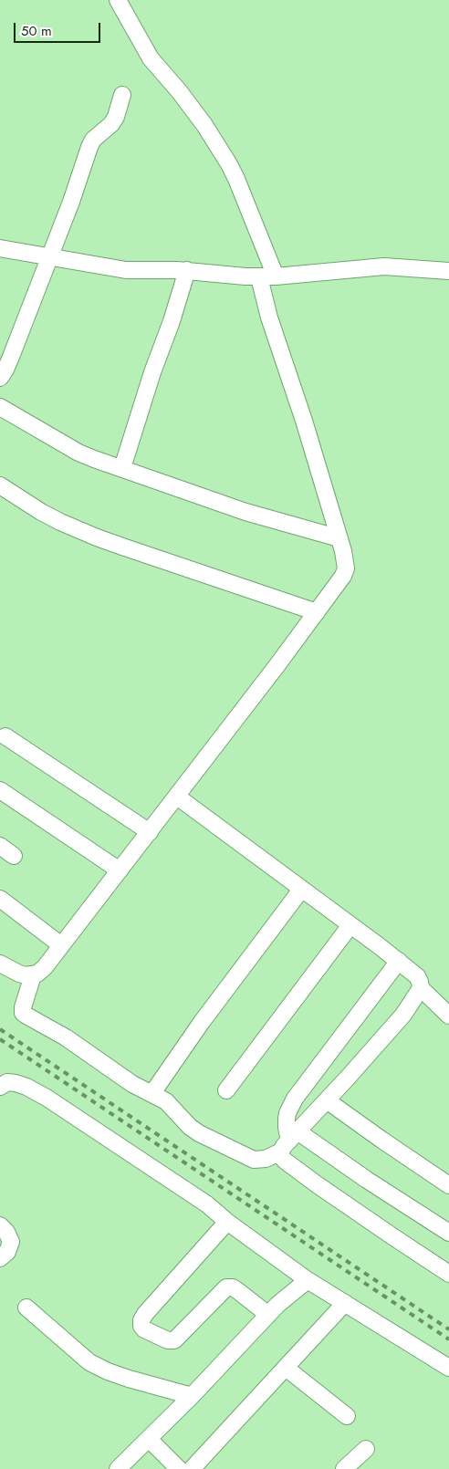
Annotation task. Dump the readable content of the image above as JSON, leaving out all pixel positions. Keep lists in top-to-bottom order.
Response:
{
  "scale_bar": "50 m"
}
